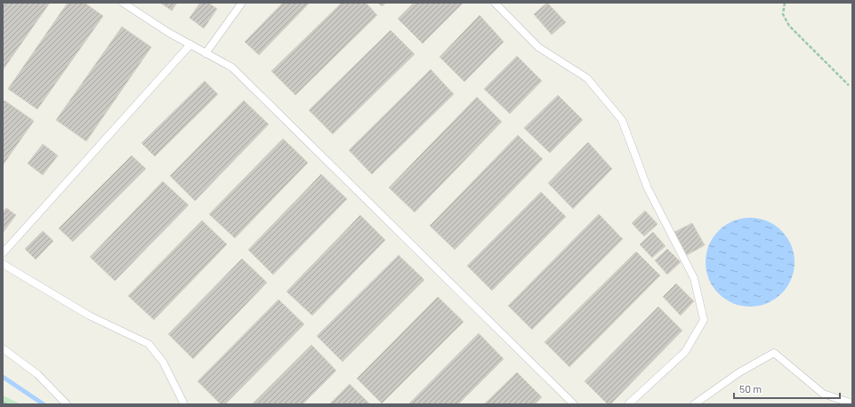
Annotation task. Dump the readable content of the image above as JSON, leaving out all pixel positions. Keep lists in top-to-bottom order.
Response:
{
  "scale_bar": "50 m"
}
